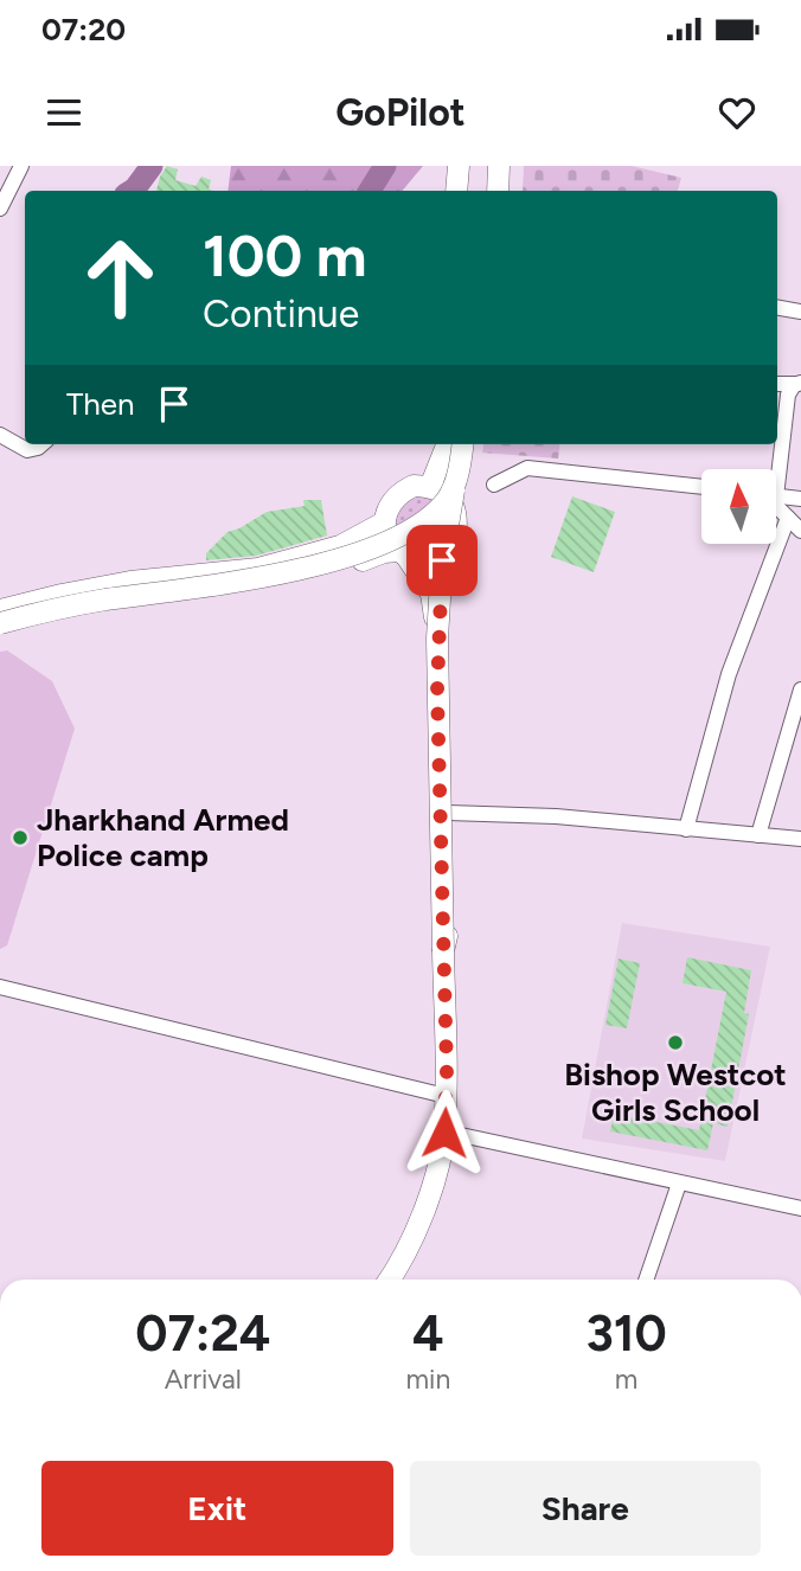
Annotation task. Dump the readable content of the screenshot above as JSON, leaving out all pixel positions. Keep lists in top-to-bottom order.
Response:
{
  "places": ["Jharkhand Armed Police camp", "Bishop Westcot Girls School"],
  "north": "top",
  "page": {
    "status": "07:20",
    "header": "GoPilot",
    "turn": ["100 m", "Continue"],
    "then": "Then",
    "eta": [
      "07:24",
      "Arrival",
      "4",
      "min",
      "310",
      "m"
    ],
    "buttons": ["Exit", "Share"]
  }
}
